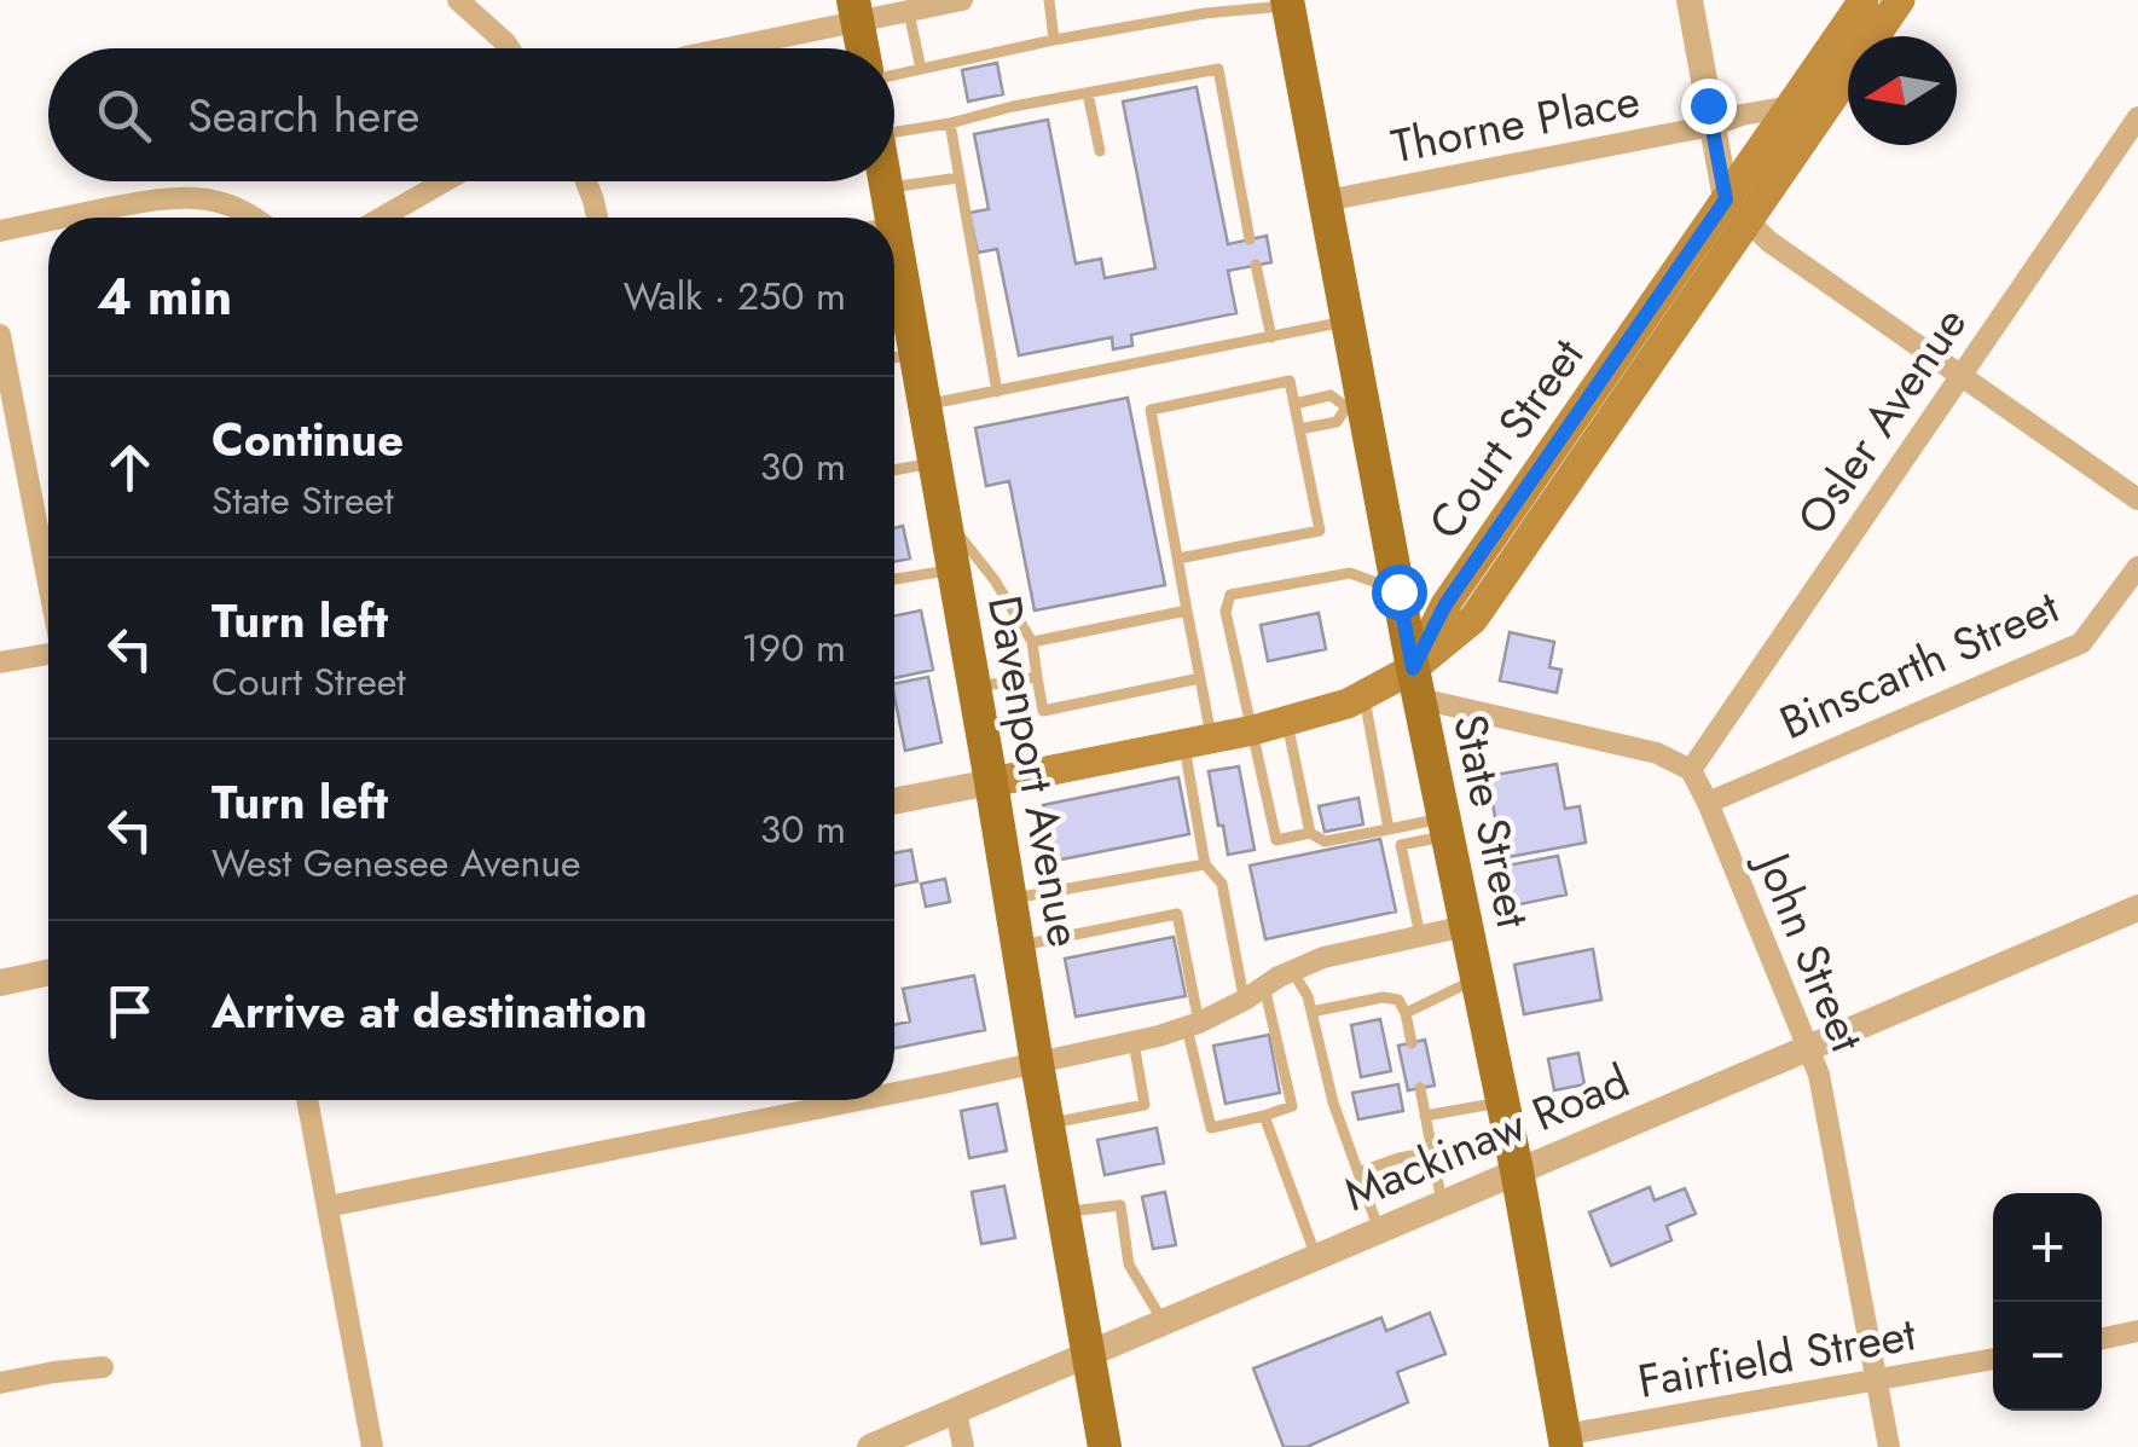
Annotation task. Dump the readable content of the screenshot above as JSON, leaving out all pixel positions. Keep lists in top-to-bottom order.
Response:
{
  "streets": {
    "main road": ["Court Street", "Davenport Avenue", "State Street"],
    "street": [
      "Thorne Place",
      "Osler Avenue",
      "Binscarth Street",
      "John Street",
      "Mackinaw Road",
      "Fairfield Street"
    ]
  },
  "crossings": [
    ["Thorne Place", "Court Street"],
    ["Thorne Place", "State Street"],
    ["Osler Avenue", "John Street"],
    ["Court Street", "Davenport Avenue"],
    ["Court Street", "State Street"],
    ["Binscarth Street", "John Street"],
    ["Davenport Avenue", "Mackinaw Road"],
    ["State Street", "Mackinaw Road"],
    ["State Street", "Fairfield Street"],
    ["John Street", "Mackinaw Road"],
    ["John Street", "Fairfield Street"]
  ],
  "north": "left",
  "page": {
    "search": "Search here",
    "heading": ["4 min", "Walk · 250 m"],
    "list": [
      ["Continue", "State Street", "30 m"],
      ["Turn left", "Court Street", "190 m"],
      ["Turn left", "West Genesee Avenue", "30 m"],
      "Arrive at destination"
    ],
    "map_buttons": ["+", "−"]
  }
}
